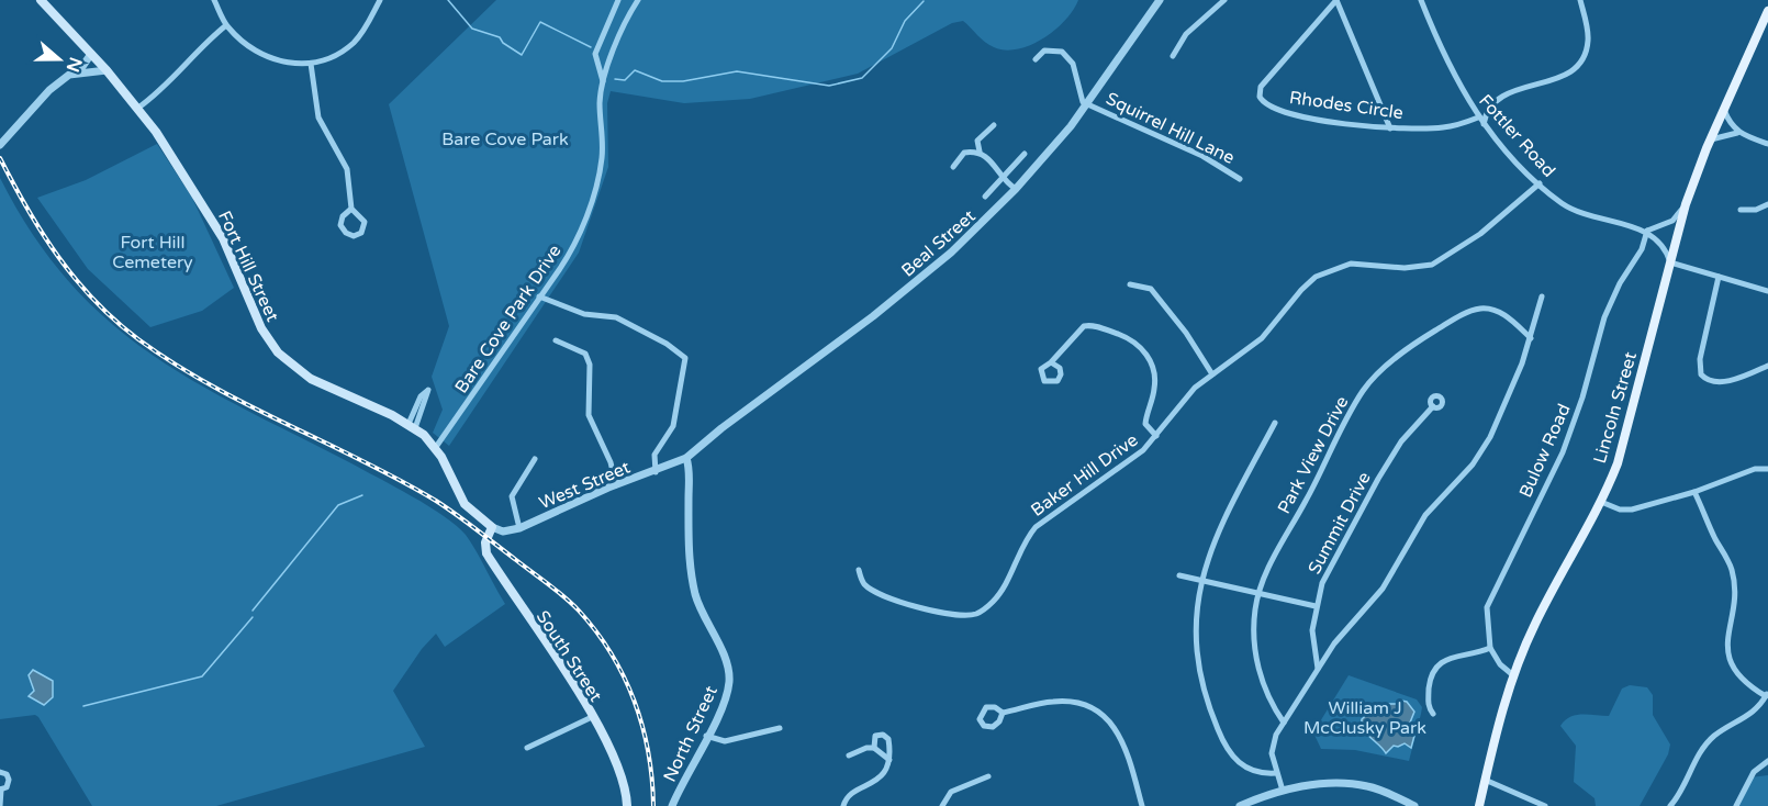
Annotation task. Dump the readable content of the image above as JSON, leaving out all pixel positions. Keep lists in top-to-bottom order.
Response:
{
  "streets": {
    "main road": ["Fort Hill Street", "Lincoln Street", "South Street"],
    "street": [
      "Rhodes Circle",
      "Squirrel Hill Lane",
      "Fottler Road",
      "Beal Street",
      "Bare Cove Park Drive",
      "Bulow Road",
      "Park View Drive",
      "Baker Hill Drive",
      "West Street",
      "Summit Drive",
      "North Street"
    ]
  },
  "crossings": [
    ["Rhodes Circle", "Fottler Road"],
    ["Squirrel Hill Lane", "Beal Street"],
    ["Fottler Road", "Bulow Road"],
    ["Fottler Road", "Baker Hill Drive"],
    ["Beal Street", "West Street"],
    ["Beal Street", "North Street"],
    ["Fort Hill Street", "Bare Cove Park Drive"],
    ["Fort Hill Street", "West Street"],
    ["Fort Hill Street", "South Street"],
    ["West Street", "South Street"],
    ["West Street", "North Street"]
  ],
  "parks": ["Bare Cove Park", "Fort Hill Cemetery", "William J McClusky Park"],
  "north": "right"
}
